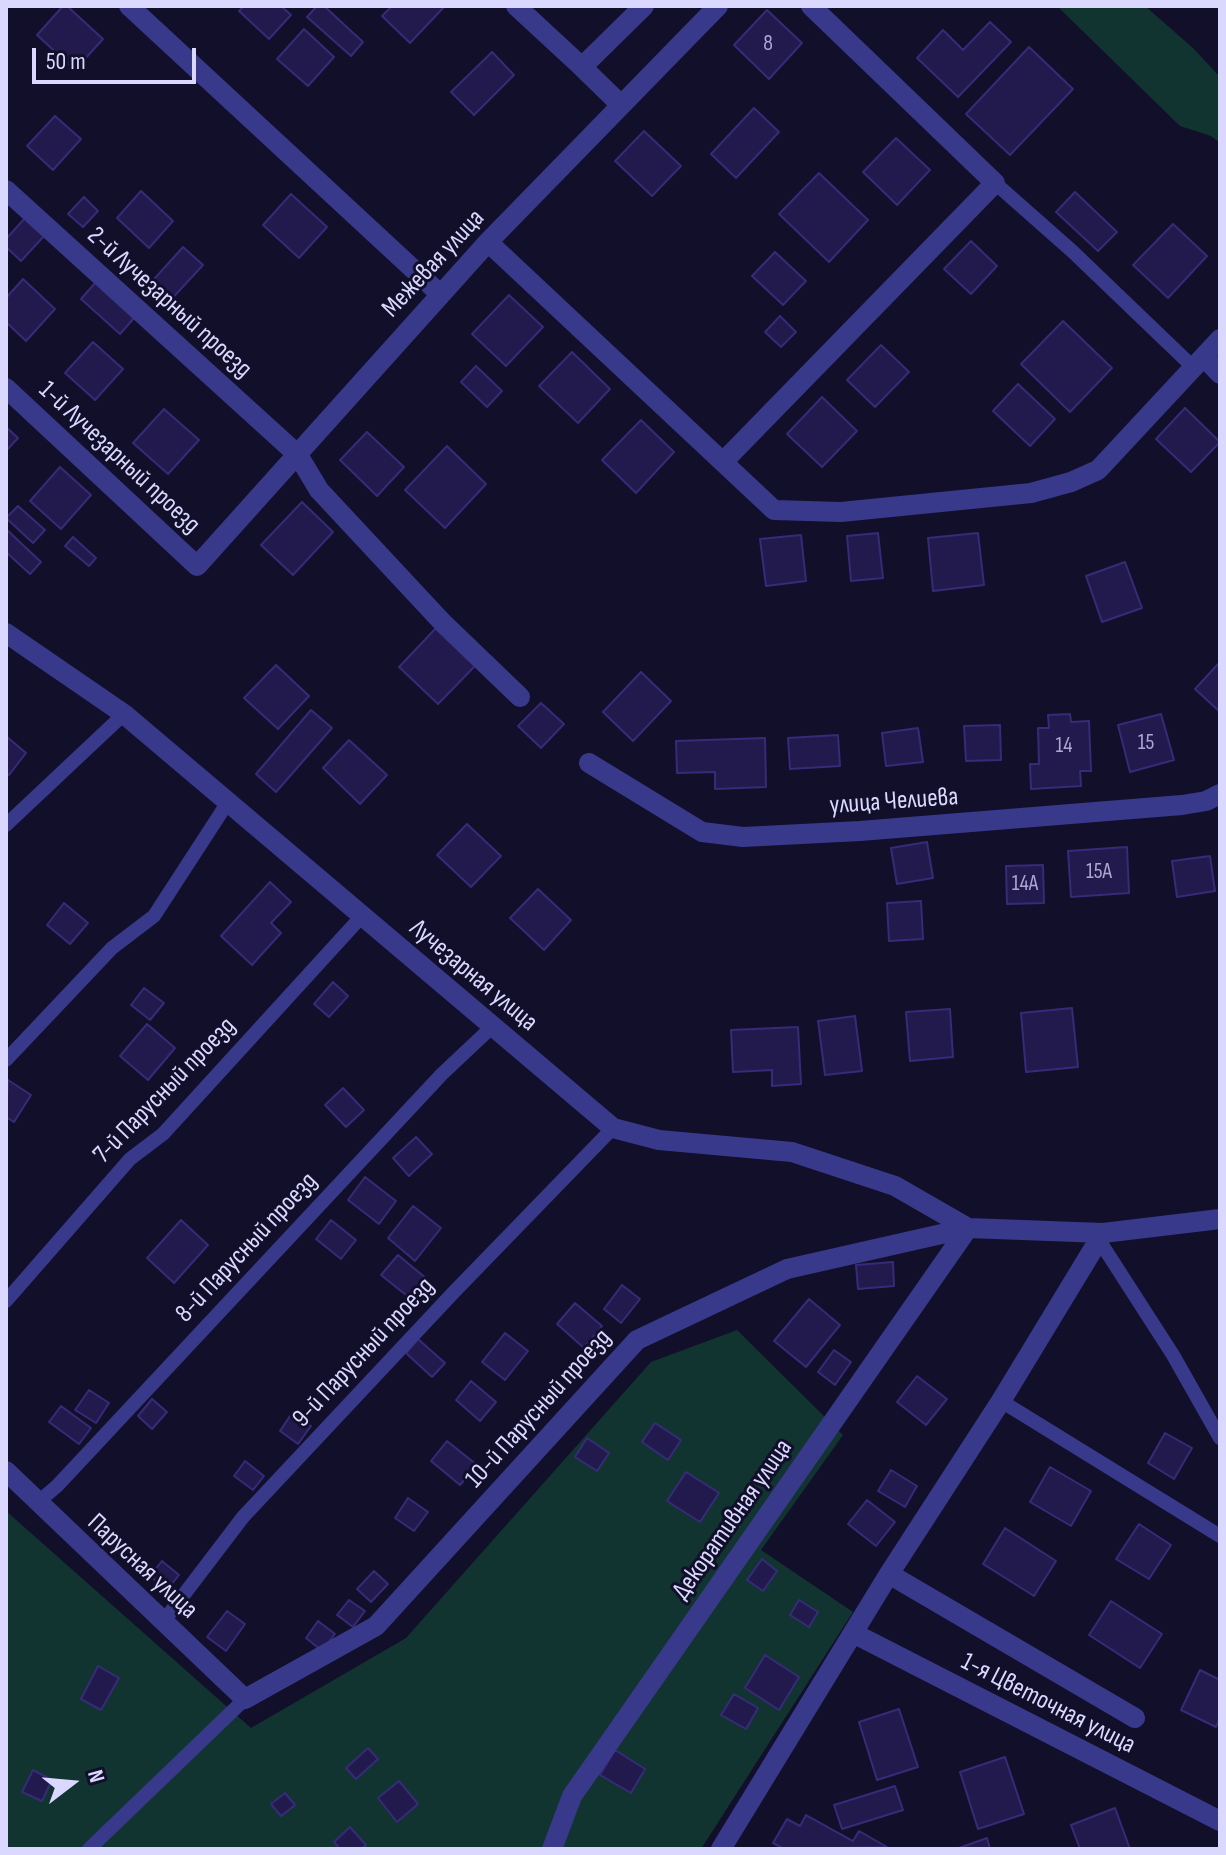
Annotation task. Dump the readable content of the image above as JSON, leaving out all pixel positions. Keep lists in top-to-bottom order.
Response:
{
  "streets": {
    "street": [
      "Межевая улица",
      "2-й Лучезарный проезд",
      "1-й Лучезарный проезд",
      "улица Челиева",
      "Лучезарная улица",
      "10-й Парусный проезд",
      "Декоративная улица",
      "Парусная улица",
      "1-я Цветочная улица"
    ],
    "lane": ["7-й Парусный проезд", "8-й Парусный проезд", "9-й Парусный проезд"]
  },
  "crossings": [
    ["Межевая улица", "2-й Лучезарный проезд"],
    ["Межевая улица", "1-й Лучезарный проезд"],
    ["Лучезарная улица", "7-й Парусный проезд"],
    ["Лучезарная улица", "8-й Парусный проезд"],
    ["Лучезарная улица", "9-й Парусный проезд"],
    ["Лучезарная улица", "10-й Парусный проезд"],
    ["Лучезарная улица", "Декоративная улица"],
    ["8-й Парусный проезд", "Парусная улица"],
    ["9-й Парусный проезд", "Парусная улица"],
    ["10-й Парусный проезд", "Декоративная улица"],
    ["10-й Парусный проезд", "Парусная улица"]
  ],
  "house_numbers": [
    "8",
    "15",
    "14",
    "15А",
    "14А"
  ],
  "scale_bar": "50 m",
  "north": "right"
}
